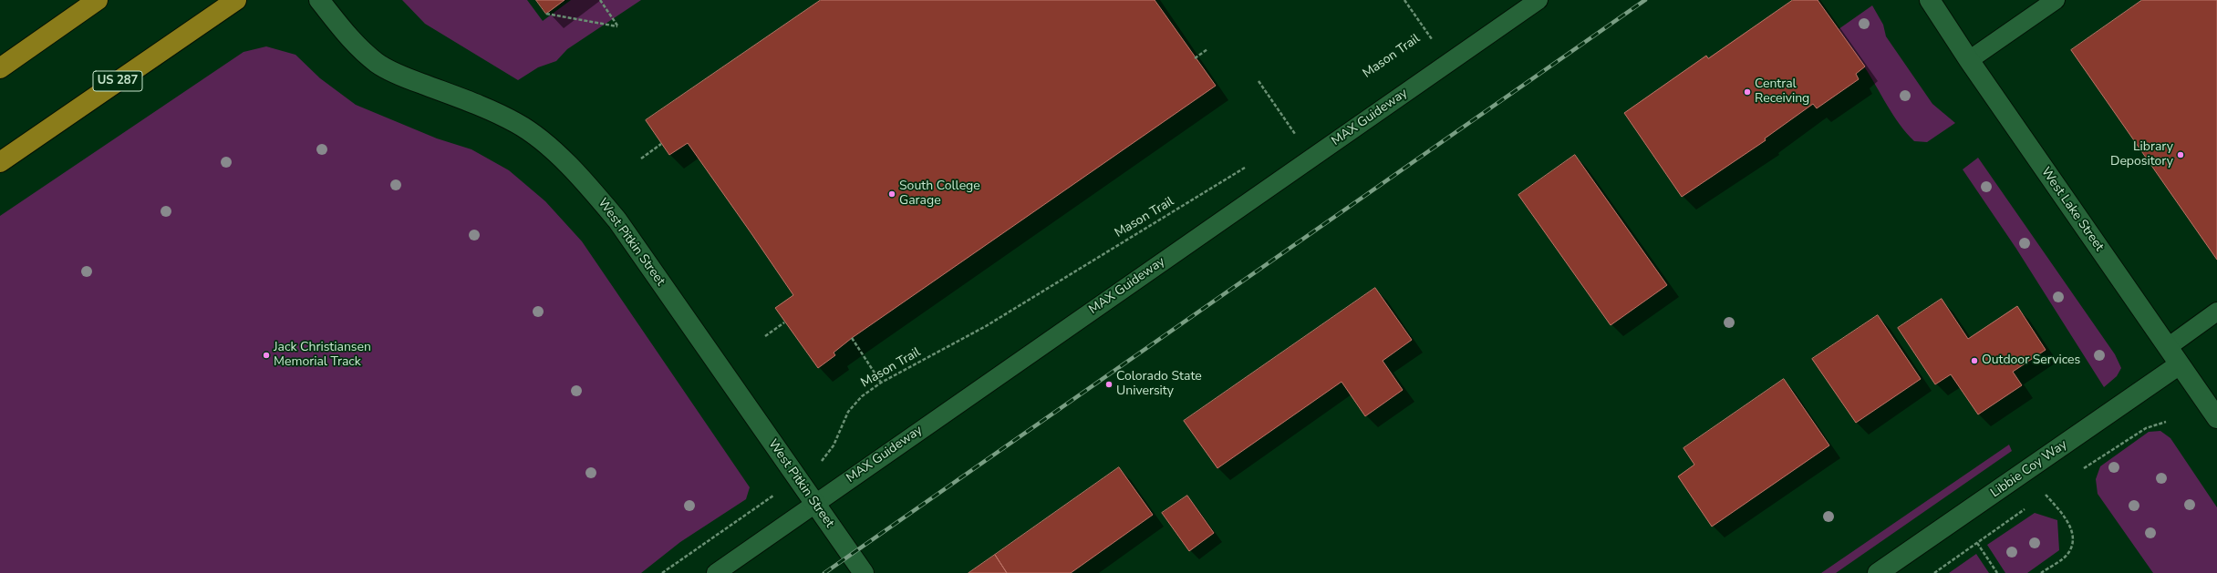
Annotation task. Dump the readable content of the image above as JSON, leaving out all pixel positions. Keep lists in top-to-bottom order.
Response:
{
  "streets": {
    "highway": ["US 287"],
    "street": ["West Lake Street", "West Pitkin Street", "Libbie Coy Way"],
    "lane": ["MAX Guideway"],
    "path": ["Mason Trail"]
  },
  "crossings": [
    ["MAX Guideway", "West Pitkin Street"],
    ["West Lake Street", "Libbie Coy Way"]
  ],
  "places": [
    "Central Receiving",
    "Library Depository",
    "South College Garage",
    "Jack Christiansen Memorial Track",
    "Outdoor Services",
    "Colorado State University"
  ]
}
